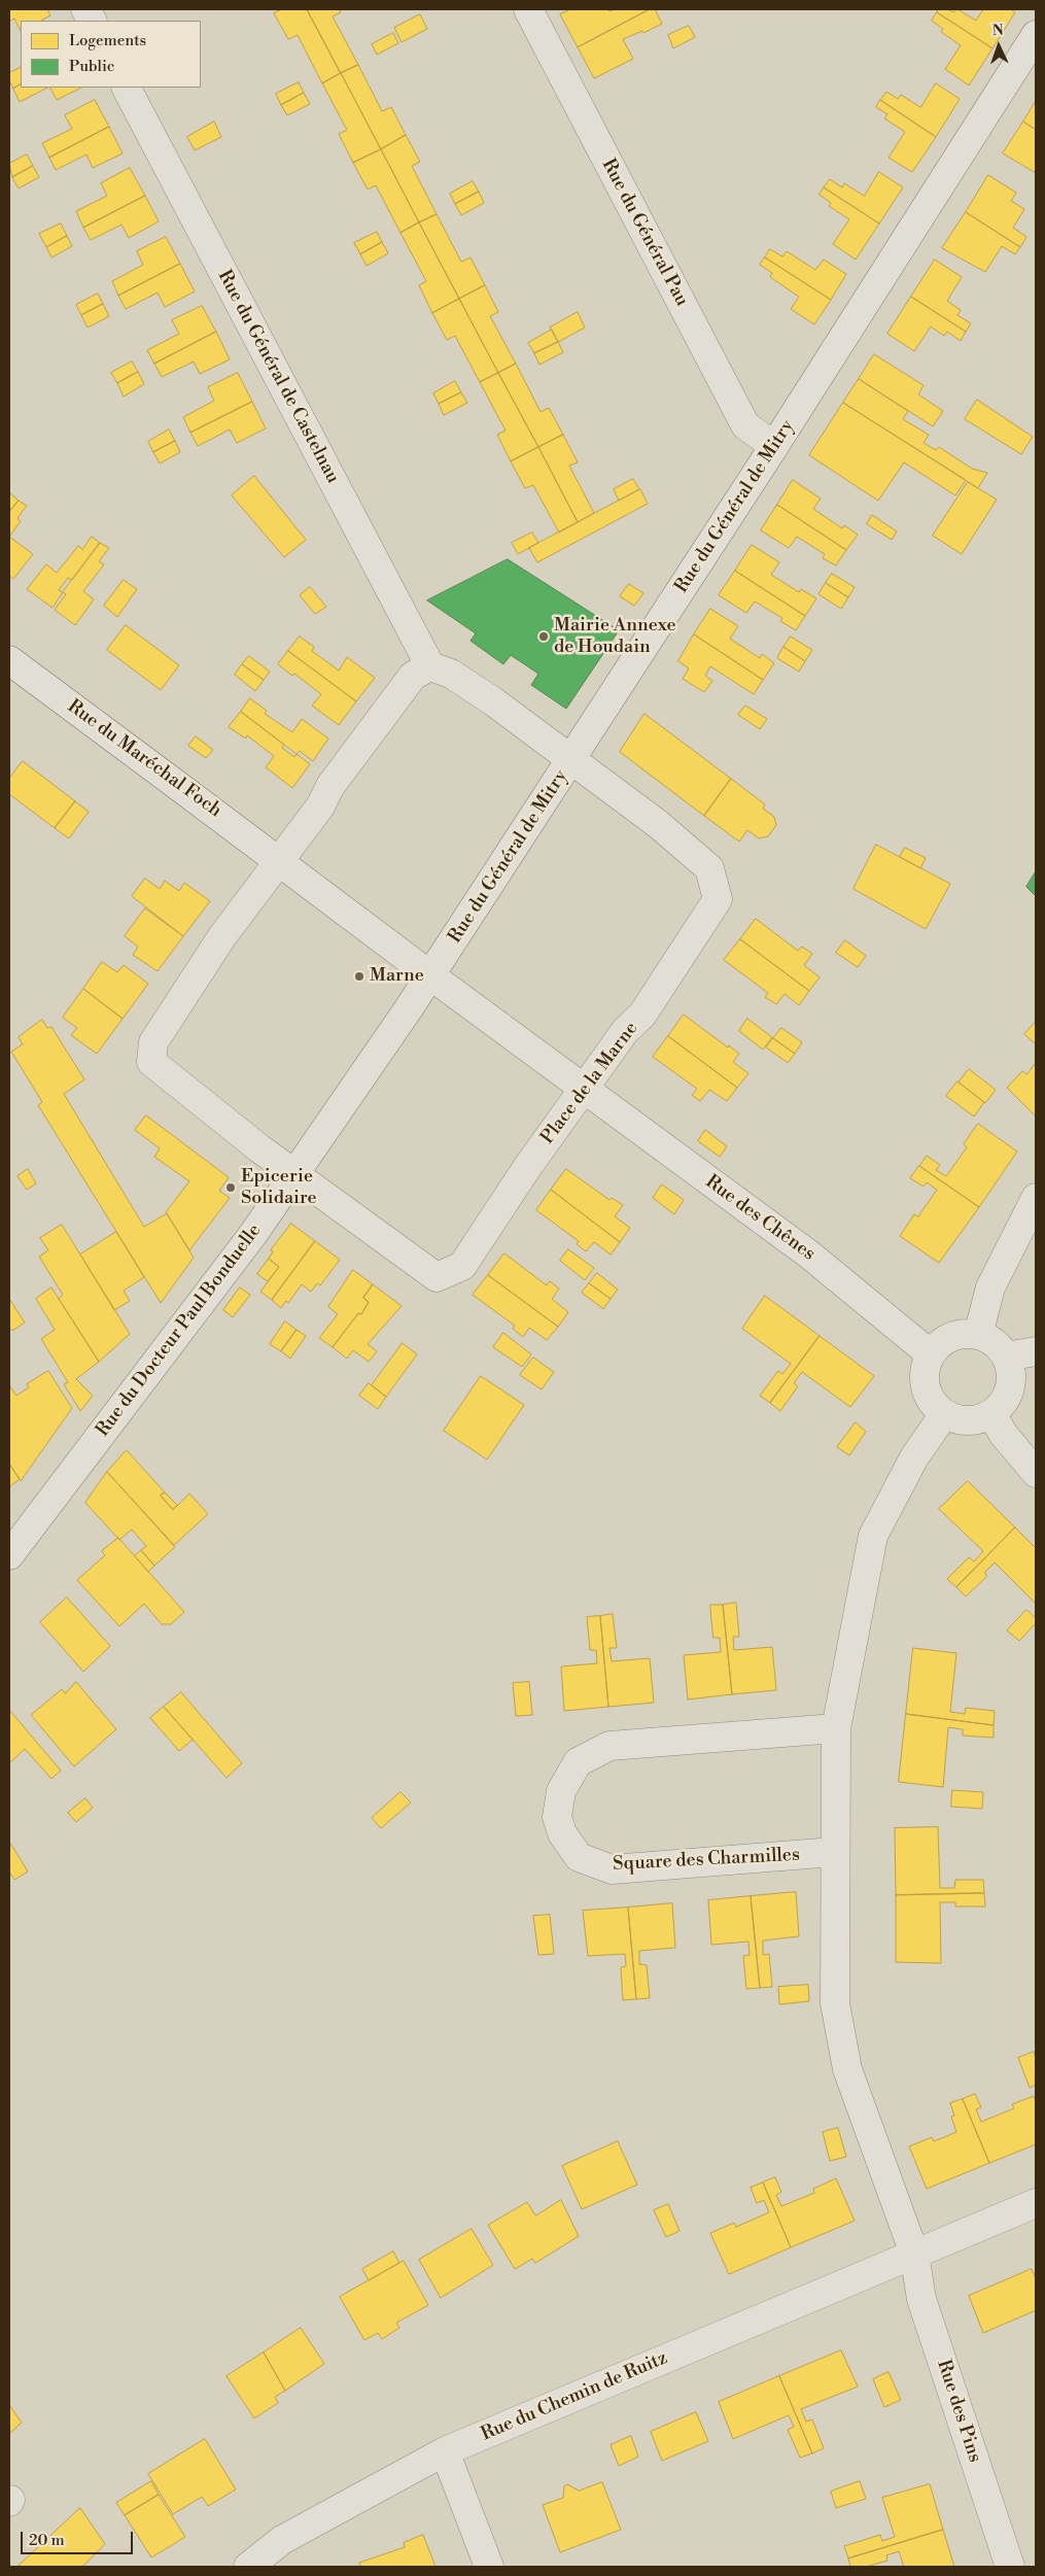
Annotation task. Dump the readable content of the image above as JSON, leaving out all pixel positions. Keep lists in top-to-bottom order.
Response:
{
  "streets": {
    "street": [
      "Rue du Général Pau",
      "Rue du Général de Castelnau",
      "Rue du Général de Mitry",
      "Rue du Maréchal Foch",
      "Place de la Marne",
      "Rue des Chênes",
      "Rue du Docteur Paul Bonduelle",
      "Square des Charmilles",
      "Rue du Chemin de Ruitz",
      "Rue des Pins"
    ]
  },
  "crossings": [
    ["Rue du Général Pau", "Rue du Général de Mitry"],
    ["Rue du Général de Castelnau", "Place de la Marne"],
    ["Rue du Général de Mitry", "Rue du Maréchal Foch"],
    ["Rue du Général de Mitry", "Place de la Marne"],
    ["Rue du Général de Mitry", "Rue des Chênes"],
    ["Rue du Général de Mitry", "Rue du Docteur Paul Bonduelle"],
    ["Rue du Maréchal Foch", "Place de la Marne"],
    ["Rue du Maréchal Foch", "Rue des Chênes"],
    ["Rue du Maréchal Foch", "Rue du Docteur Paul Bonduelle"],
    ["Place de la Marne", "Rue des Chênes"],
    ["Place de la Marne", "Rue du Docteur Paul Bonduelle"],
    ["Rue des Chênes", "Rue du Docteur Paul Bonduelle"],
    ["Rue des Chênes", "Rue des Pins"],
    ["Square des Charmilles", "Rue des Pins"],
    ["Rue du Chemin de Ruitz", "Rue des Pins"]
  ],
  "places": ["Mairie Annexe de Houdain", "Marne", "Epicerie Solidaire"],
  "legend": ["Logements", "Public"],
  "scale_bar": "20 m",
  "north": "top"
}
